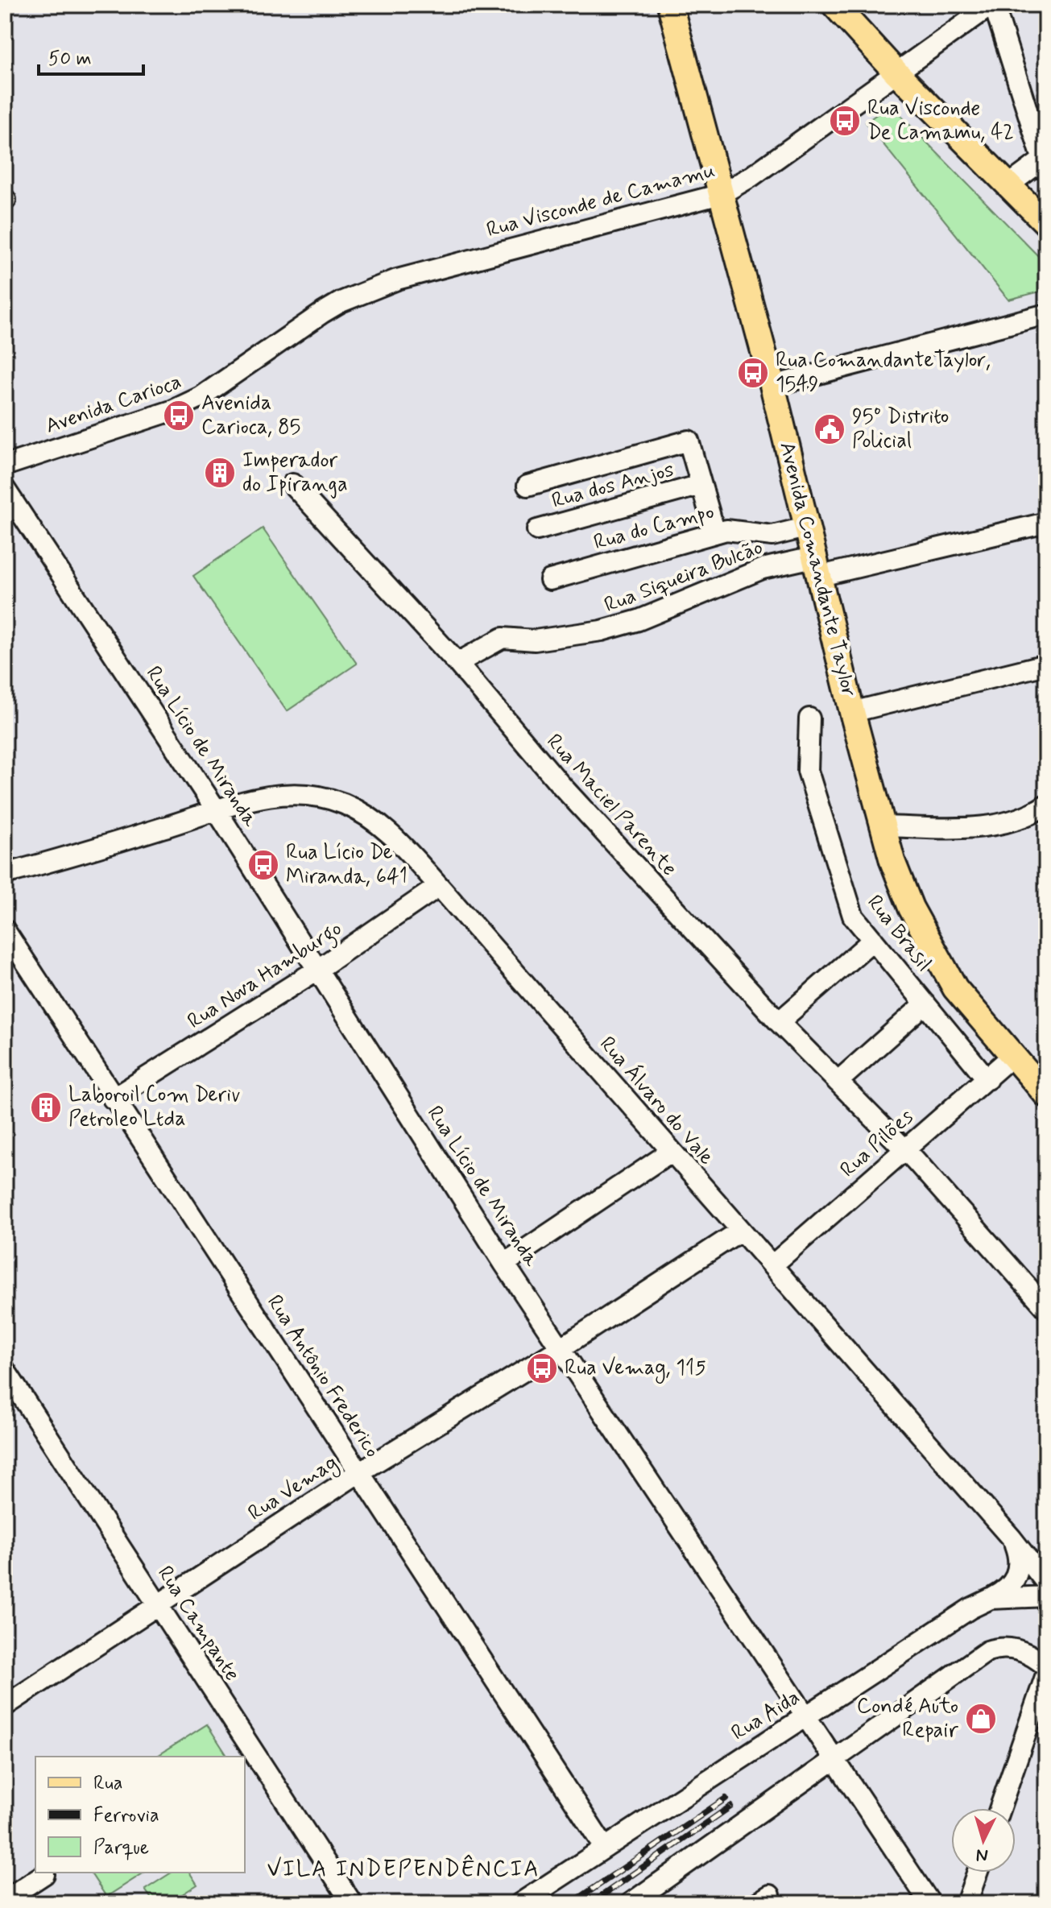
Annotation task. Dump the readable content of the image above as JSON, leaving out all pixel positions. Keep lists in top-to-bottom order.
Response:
{
  "streets": {
    "main road": ["Avenida Comandante Taylor"],
    "street": [
      "Rua Visconde de Camamu",
      "Avenida Carioca",
      "Rua dos Anjos",
      "Rua do Campo",
      "Rua Siqueira Bulcão",
      "Rua Lício de Miranda",
      "Rua Maciel Parente",
      "Rua Brasil",
      "Rua Nova Hamburgo",
      "Rua Álvaro do Vale",
      "Rua Pilões",
      "Rua Antônio Frederico",
      "Rua Vemag",
      "Rua Campante",
      "Rua Aida"
    ]
  },
  "crossings": [
    ["Rua Visconde de Camamu", "Avenida Carioca"],
    ["Rua Visconde de Camamu", "Avenida Comandante Taylor"],
    ["Rua do Campo", "Avenida Comandante Taylor"],
    ["Avenida Comandante Taylor", "Rua Siqueira Bulcão"],
    ["Avenida Comandante Taylor", "Rua Pilões"],
    ["Rua Siqueira Bulcão", "Rua Maciel Parente"],
    ["Rua Lício de Miranda", "Rua Nova Hamburgo"],
    ["Rua Lício de Miranda", "Rua Álvaro do Vale"],
    ["Rua Lício de Miranda", "Rua Vemag"],
    ["Rua Lício de Miranda", "Rua Aida"],
    ["Rua Maciel Parente", "Rua Pilões"],
    ["Rua Brasil", "Rua Pilões"],
    ["Rua Nova Hamburgo", "Rua Álvaro do Vale"],
    ["Rua Nova Hamburgo", "Rua Antônio Frederico"],
    ["Rua Álvaro do Vale", "Rua Pilões"],
    ["Rua Álvaro do Vale", "Rua Vemag"],
    ["Rua Álvaro do Vale", "Rua Aida"],
    ["Rua Antônio Frederico", "Rua Vemag"],
    ["Rua Antônio Frederico", "Rua Aida"],
    ["Rua Vemag", "Rua Campante"]
  ],
  "districts": ["VILA INDEPENDÊNCIA"],
  "places": {
    "bus stop": [
      "Rua Visconde De Camamu, 42",
      "Rua ComandanteTaylor, 1549",
      "Avenida Carioca, 85",
      "Rua Lício De Miranda, 641",
      "Rua Vemag, 115"
    ],
    "public building": ["95º Distrito Policial"],
    "building": ["Imperador do Ipiranga", "Laboroil Com Deriv Petroleo Ltda"],
    "shop": ["Condé Auto Repair"]
  },
  "legend": ["Rua", "Ferrovia", "Parque"],
  "scale_bar": "50 m",
  "north": "bottom"
}
